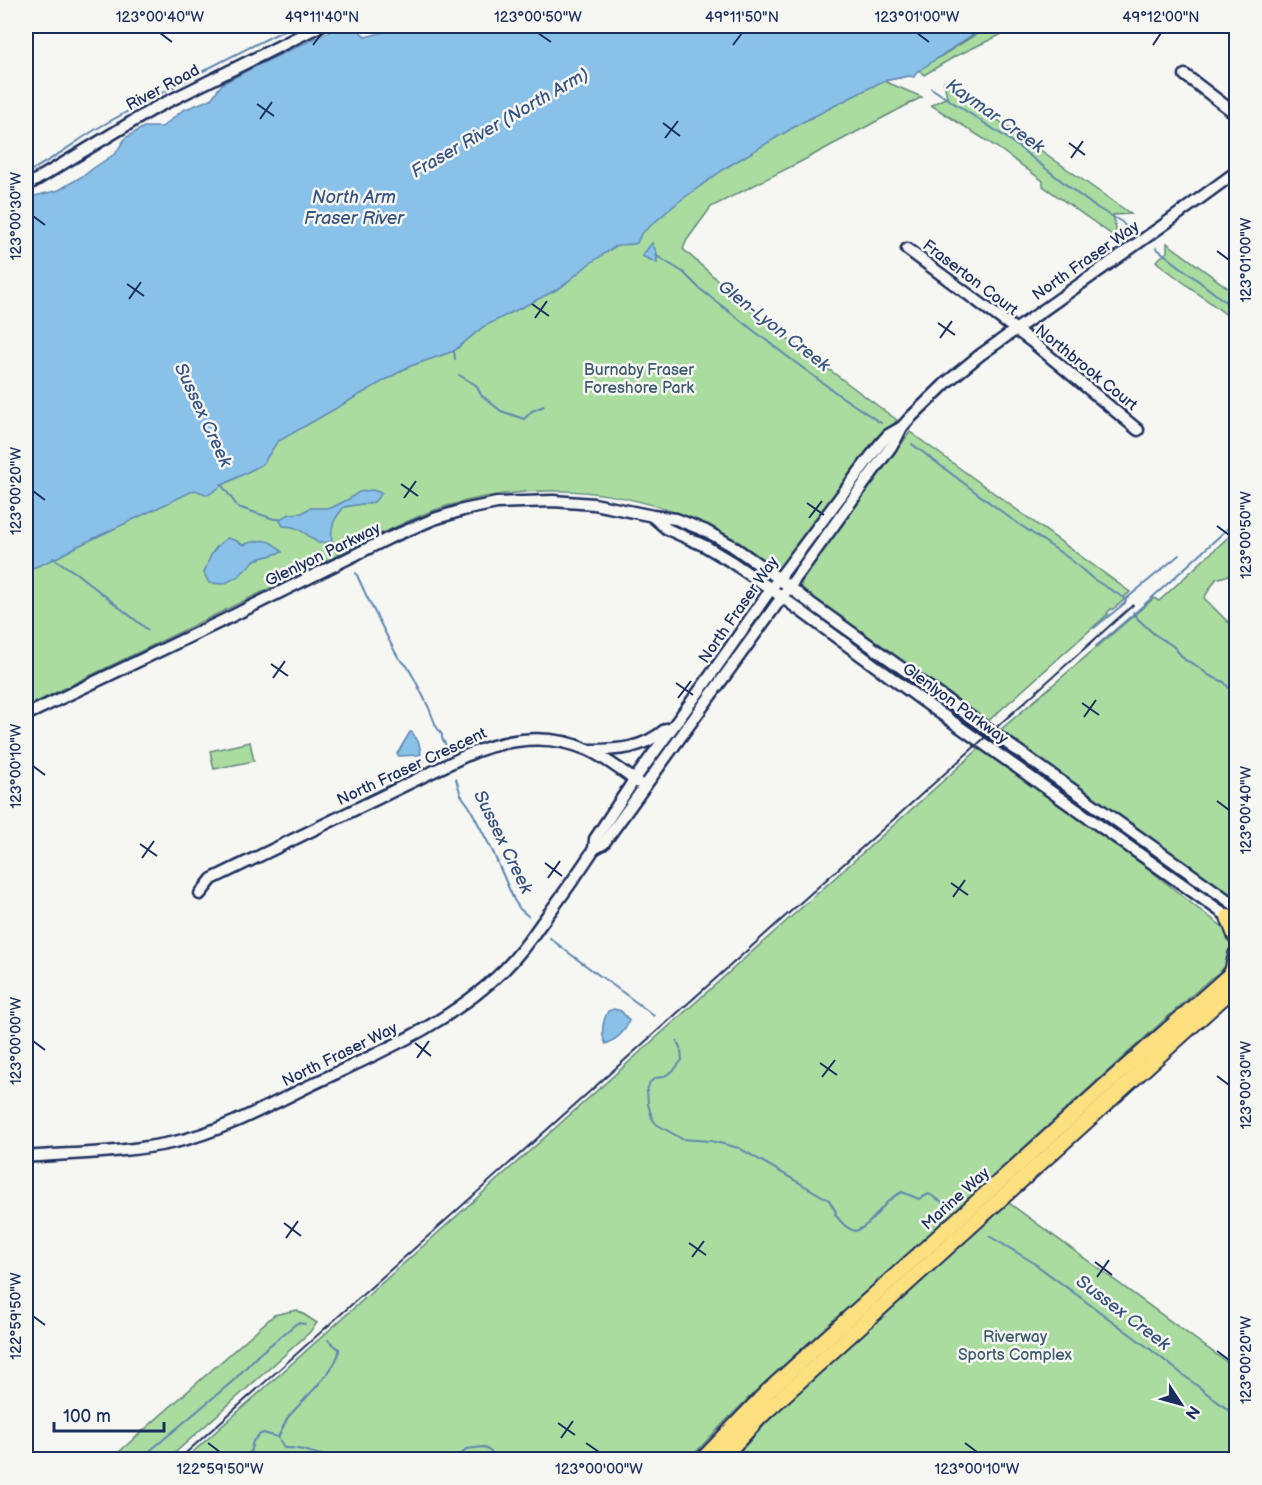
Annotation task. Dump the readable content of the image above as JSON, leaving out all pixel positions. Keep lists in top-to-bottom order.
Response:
{
  "streets": {
    "main road": ["Marine Way"],
    "street": [
      "River Road",
      "North Fraser Way",
      "Fraserton Court",
      "Northbrook Court",
      "Glenlyon Parkway",
      "North Fraser Crescent"
    ]
  },
  "crossings": [
    ["North Fraser Way", "Fraserton Court"],
    ["North Fraser Way", "Northbrook Court"],
    ["North Fraser Way", "Glenlyon Parkway"],
    ["North Fraser Way", "North Fraser Crescent"],
    ["Fraserton Court", "Northbrook Court"]
  ],
  "water": [
    "Kaymar Creek",
    "Fraser River (North Arm)",
    "North Arm Fraser River",
    "Glen-Lyon Creek",
    "Sussex Creek"
  ],
  "parks": ["Burnaby Fraser Foreshore Park", "Riverway Sports Complex"],
  "scale_bar": "100 m",
  "north": "bottom right",
  "coordinates": [
    "123°00'40\"W",
    "49°11'40\"N",
    "123°00'50\"W",
    "49°11'50\"N",
    "123°01'00\"W",
    "49°12'00\"N",
    "123°00'30\"W",
    "123°00'20\"W",
    "123°00'10\"W",
    "123°00'00\"W",
    "122°59'50\"W"
  ]
}
